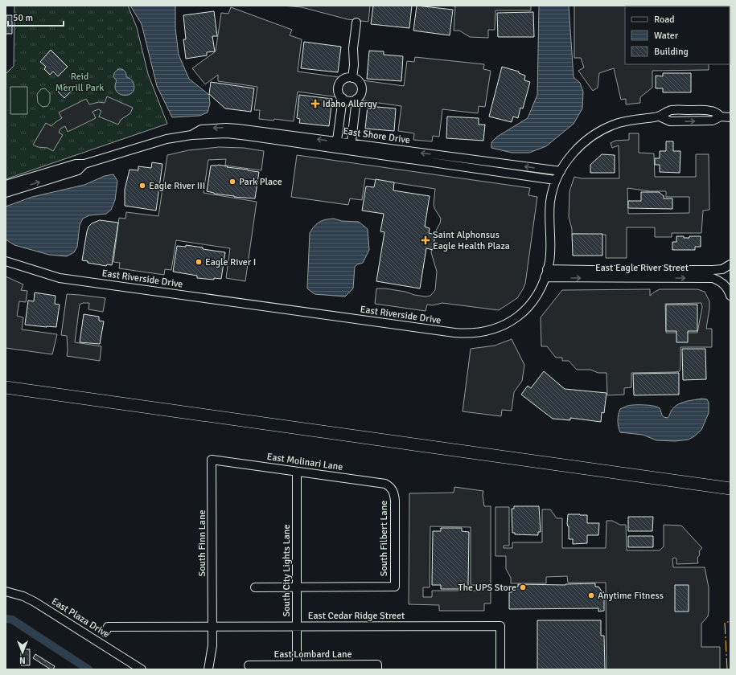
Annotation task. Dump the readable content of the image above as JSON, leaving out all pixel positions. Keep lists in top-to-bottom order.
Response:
{
  "streets": {
    "street": [
      "East Shore Drive",
      "East Eagle River Street",
      "East Riverside Drive",
      "East Molinari Lane",
      "South Filbert Lane",
      "South Finn Lane",
      "South City Lights Lane",
      "East Cedar Ridge Street",
      "East Plaza Drive",
      "East Lombard Lane"
    ]
  },
  "crossings": [
    ["East Shore Drive", "East Riverside Drive"],
    ["East Eagle River Street", "East Riverside Drive"],
    ["East Molinari Lane", "South Filbert Lane"],
    ["East Molinari Lane", "South Finn Lane"],
    ["East Molinari Lane", "South City Lights Lane"],
    ["South Filbert Lane", "South City Lights Lane"],
    ["South Finn Lane", "East Cedar Ridge Street"],
    ["South City Lights Lane", "East Cedar Ridge Street"],
    ["South City Lights Lane", "East Lombard Lane"]
  ],
  "parks": ["Reid Merrill Park"],
  "places": {
    "health": ["Idaho Allergy", "Saint Alphonsus Eagle Health Plaza"],
    "other": [
      "Park Place",
      "Eagle River III",
      "Eagle River I",
      "The UPS Store",
      "Anytime Fitness"
    ]
  },
  "legend": ["Road", "Water", "Building"],
  "scale_bar": "50 m",
  "north": "bottom"
}
